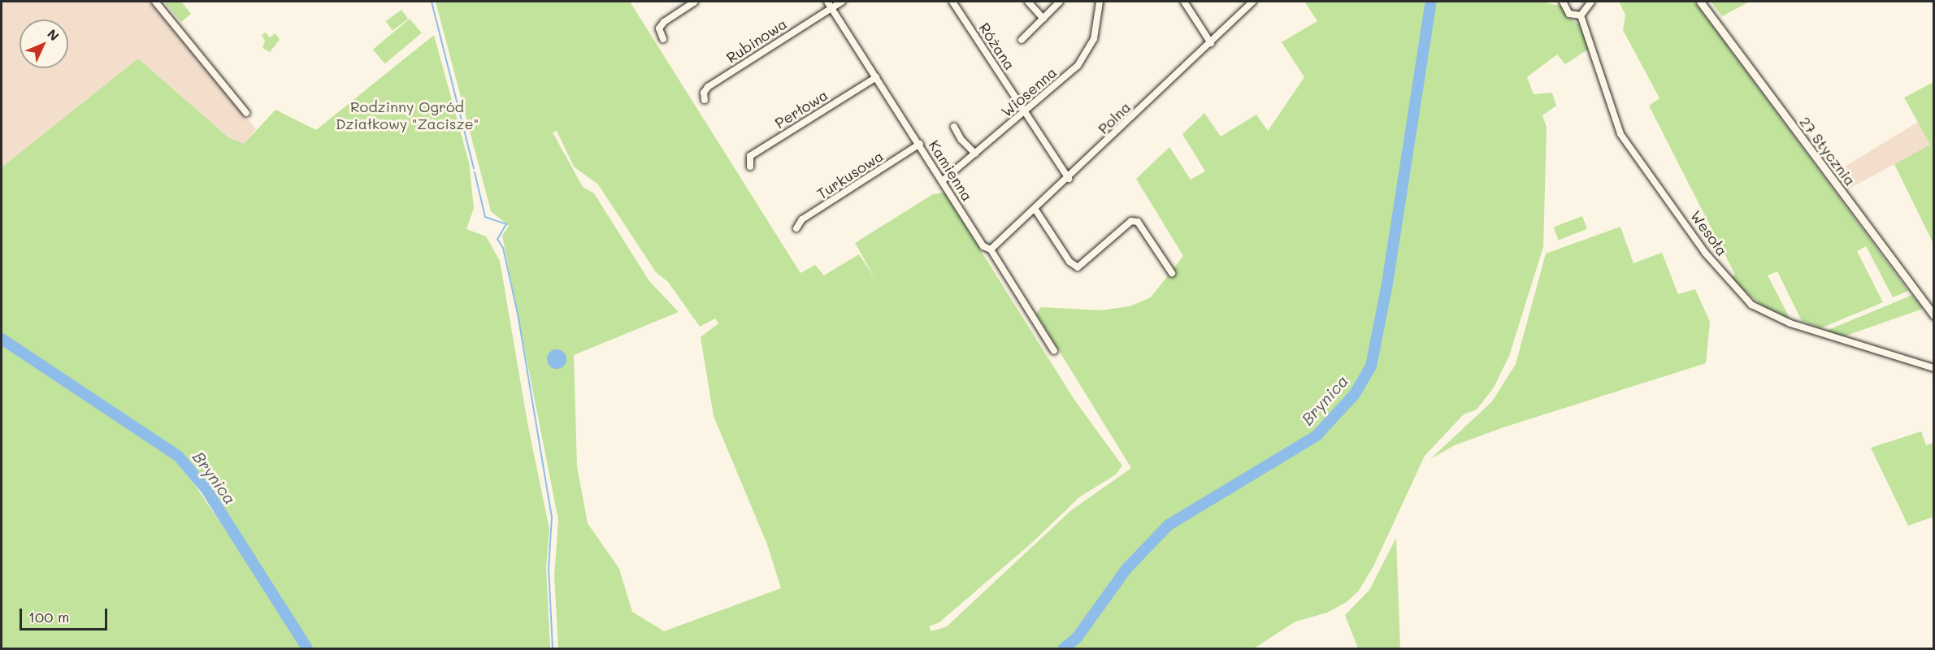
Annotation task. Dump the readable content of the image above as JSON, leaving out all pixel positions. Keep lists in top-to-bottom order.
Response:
{
  "streets": {
    "street": [
      "Rubinowa",
      "Różana",
      "Wiosenna",
      "Perłowa",
      "Polna",
      "27 Stycznia",
      "Kamienna",
      "Turkusowa",
      "Wesoła"
    ]
  },
  "crossings": [
    ["Rubinowa", "Kamienna"],
    ["Różana", "Wiosenna"],
    ["Różana", "Polna"],
    ["Wiosenna", "Kamienna"],
    ["Perłowa", "Kamienna"],
    ["Polna", "Kamienna"],
    ["Kamienna", "Turkusowa"]
  ],
  "water": ["Brynica"],
  "parks": ["Rodzinny Ogród Działkowy \"Zacisze\""],
  "scale_bar": "100 m",
  "north": "top right"
}
